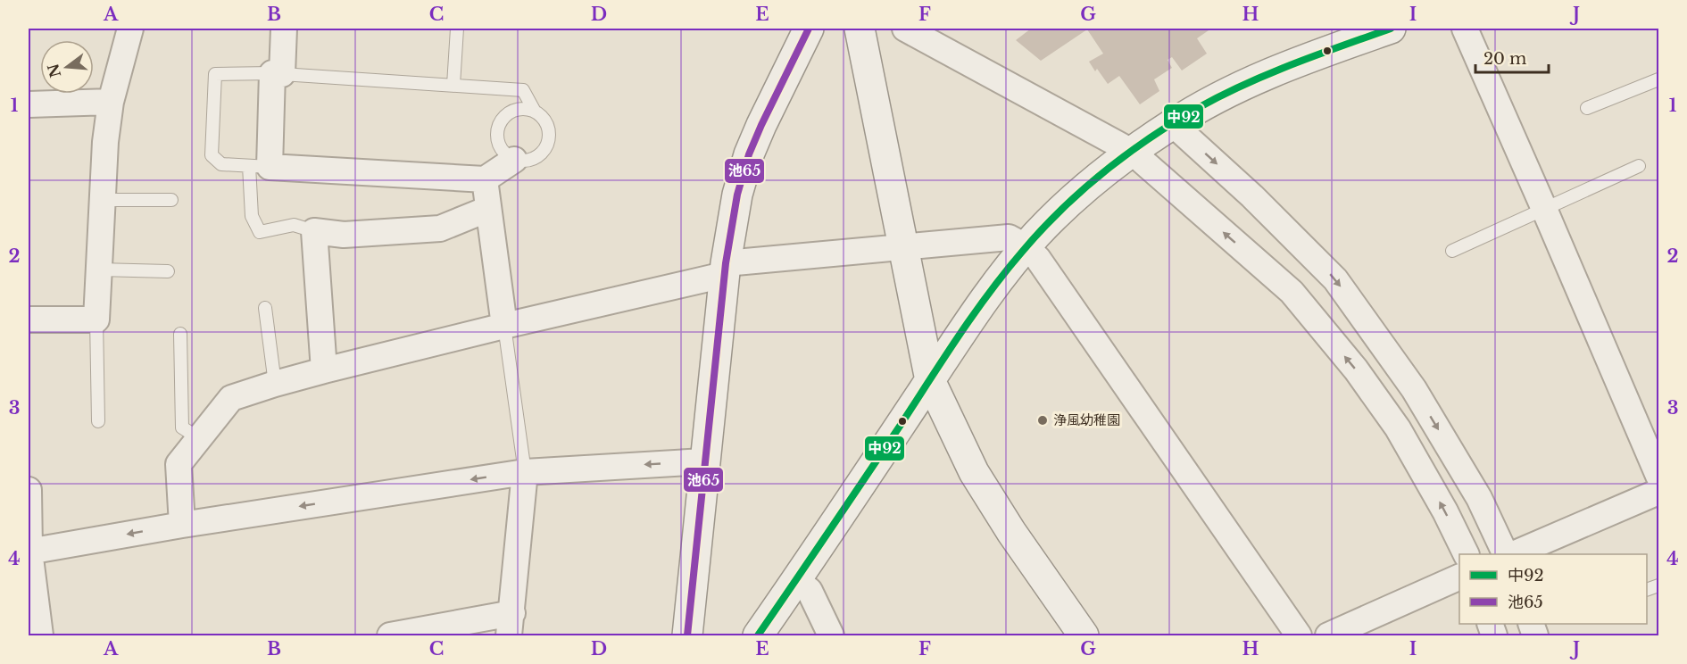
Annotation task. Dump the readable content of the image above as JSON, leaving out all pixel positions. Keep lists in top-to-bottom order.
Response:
{
  "places": ["浄風幼稚園"],
  "lines": ["transit line 中92", "transit line 池65"],
  "legend": ["中92", "池65"],
  "scale_bar": "20 m",
  "north": "left",
  "grid": {
    "columns": [
      "A",
      "B",
      "C",
      "D",
      "E",
      "F",
      "G",
      "H",
      "I",
      "J"
    ],
    "rows": [
      "1",
      "2",
      "3",
      "4"
    ]
  }
}
